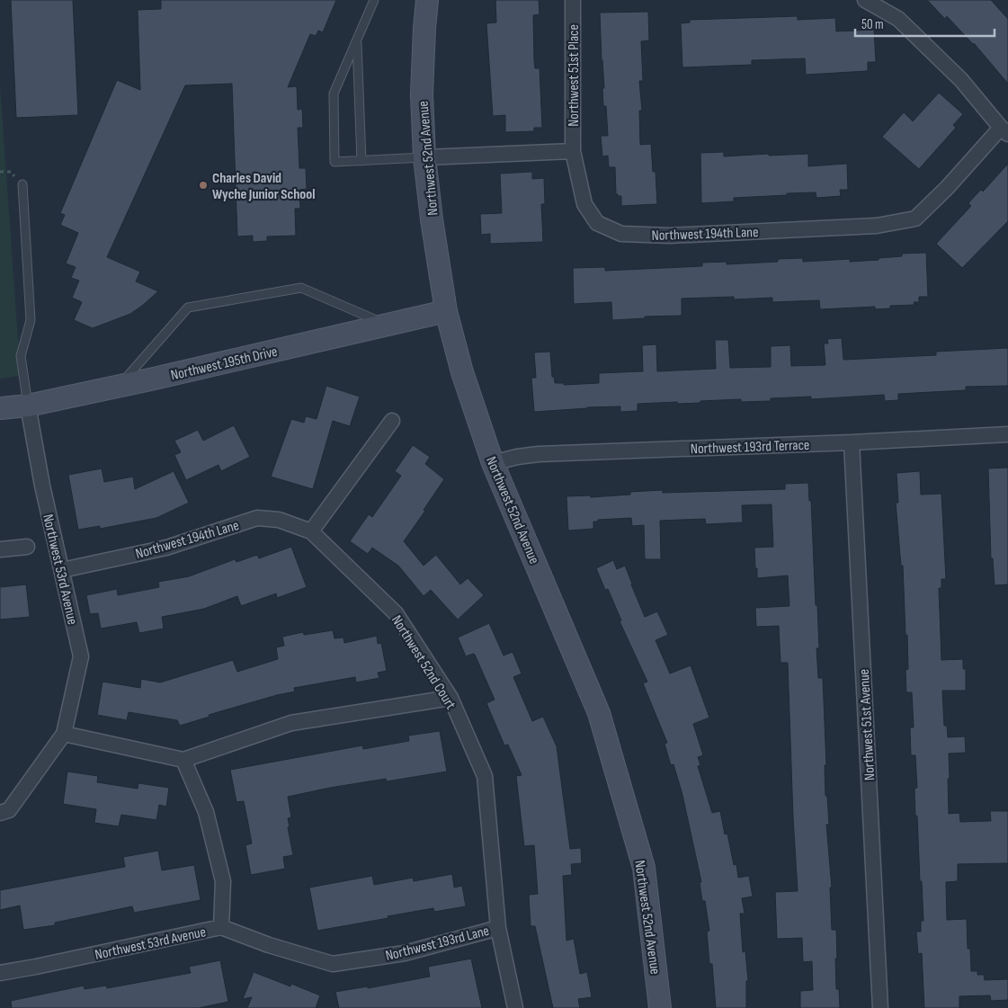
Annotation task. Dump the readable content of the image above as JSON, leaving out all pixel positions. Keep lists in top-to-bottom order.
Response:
{
  "streets": {
    "street": [
      "Northwest 51st Place",
      "Northwest 52nd Avenue",
      "Northwest 194th Lane",
      "Northwest 195th Drive",
      "Northwest 193rd Terrace",
      "Northwest 53rd Avenue",
      "Northwest 52nd Court",
      "Northwest 51st Avenue",
      "Northwest 193rd Lane"
    ]
  },
  "crossings": [
    ["Northwest 51st Place", "Northwest 194th Lane"],
    ["Northwest 52nd Avenue", "Northwest 195th Drive"],
    ["Northwest 52nd Avenue", "Northwest 193rd Terrace"],
    ["Northwest 194th Lane", "Northwest 53rd Avenue"],
    ["Northwest 194th Lane", "Northwest 52nd Court"],
    ["Northwest 195th Drive", "Northwest 53rd Avenue"],
    ["Northwest 193rd Terrace", "Northwest 51st Avenue"],
    ["Northwest 53rd Avenue", "Northwest 193rd Lane"],
    ["Northwest 52nd Court", "Northwest 193rd Lane"]
  ],
  "places": ["Charles David Wyche Junior School"],
  "scale_bar": "50 m"
}
